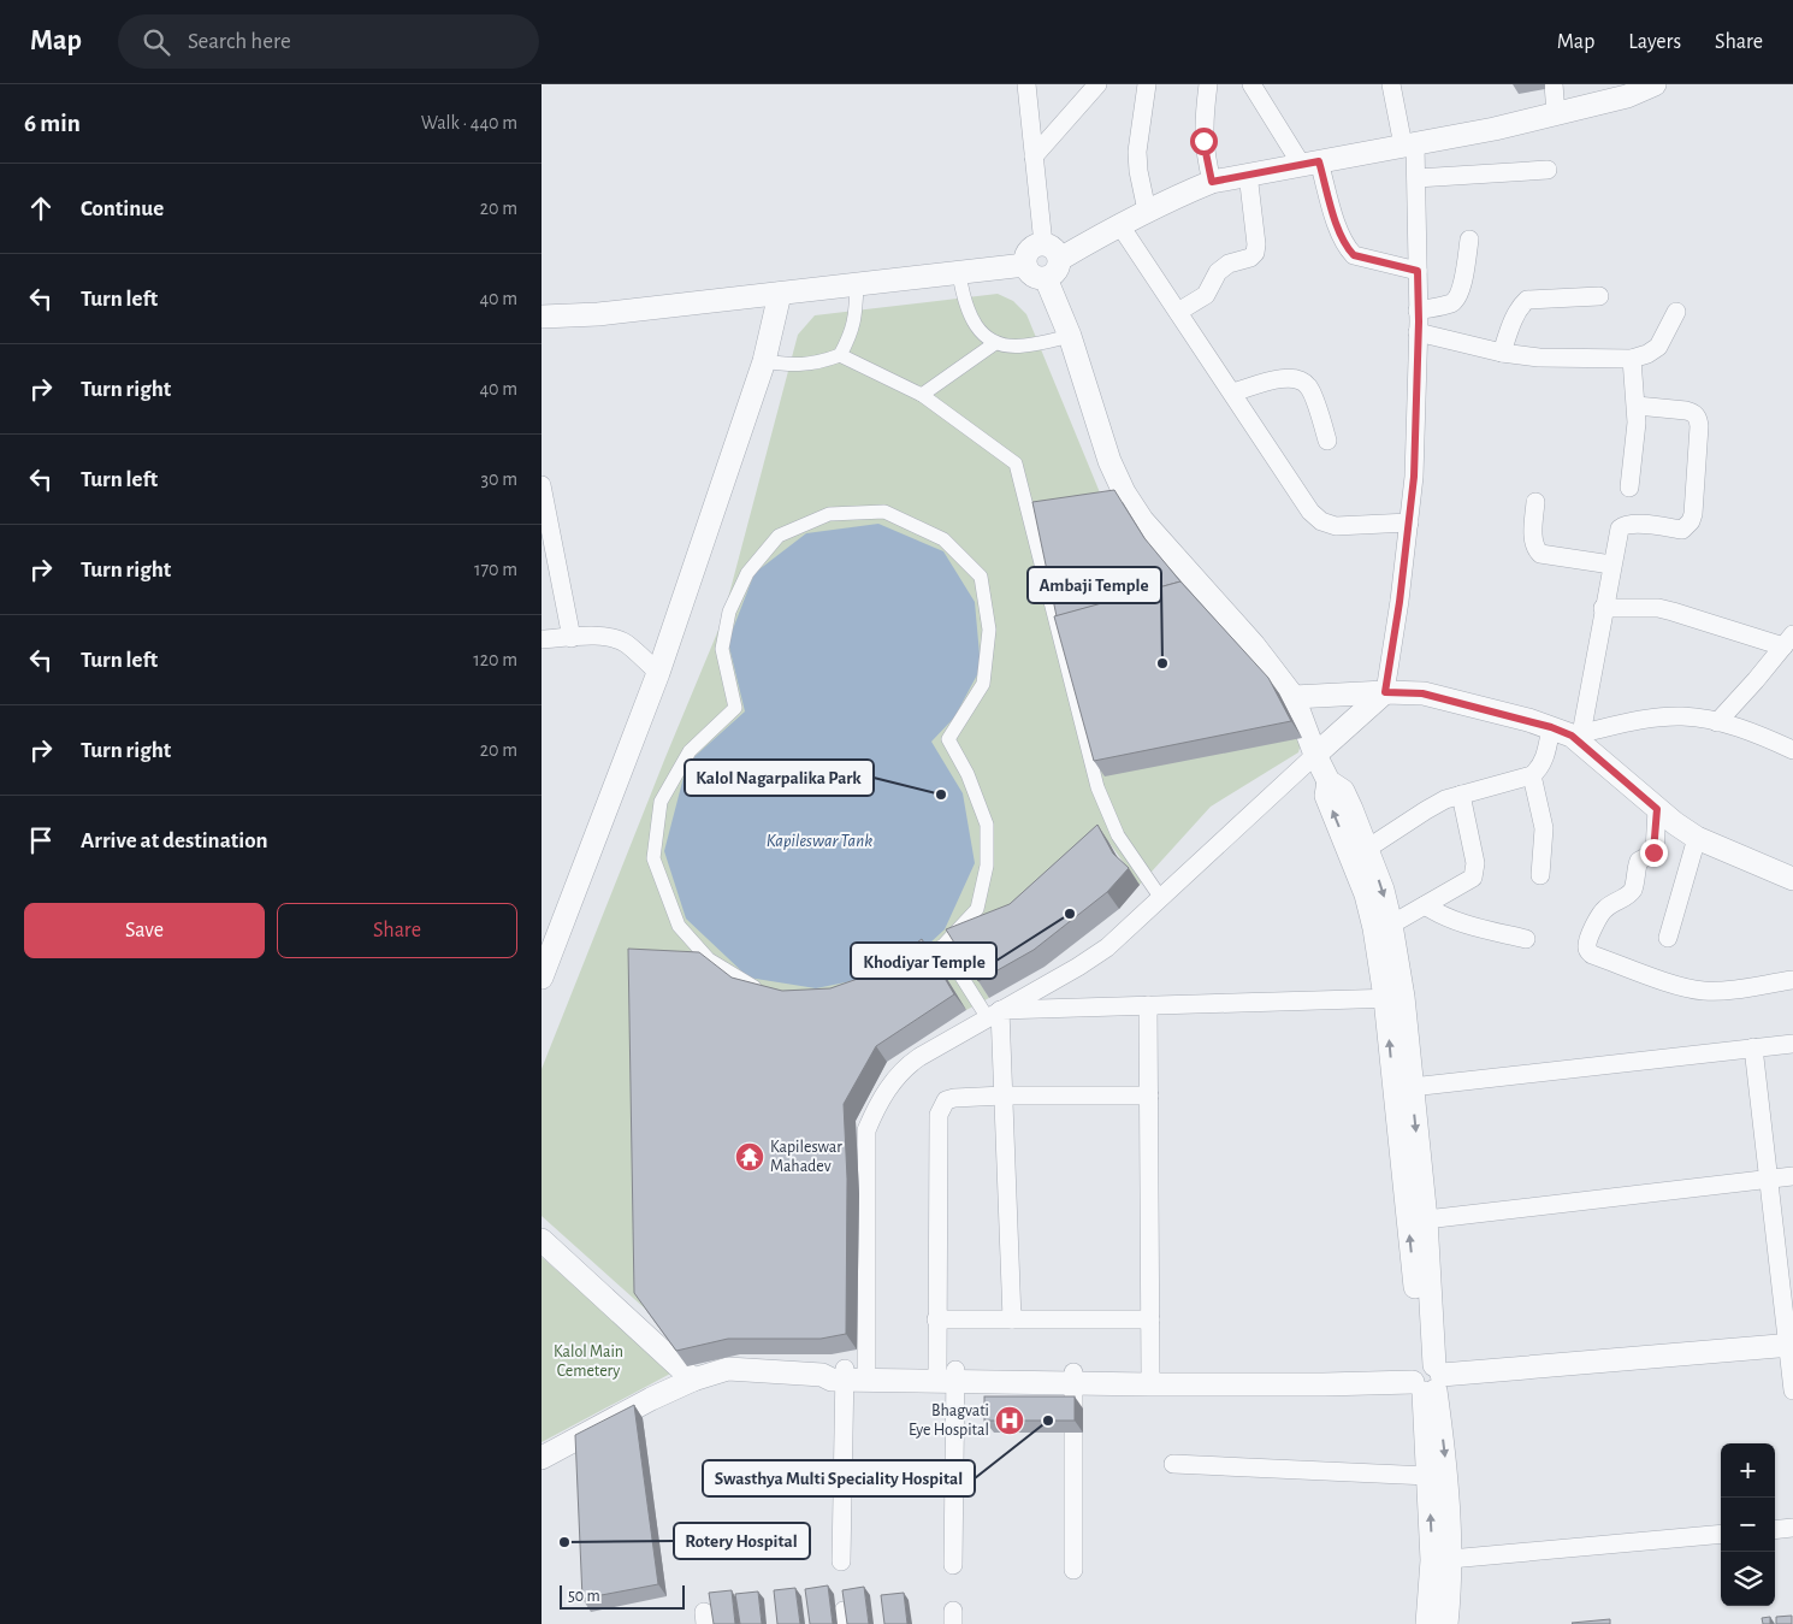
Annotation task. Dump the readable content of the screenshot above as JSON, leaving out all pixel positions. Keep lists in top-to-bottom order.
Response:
{
  "water": ["Kapileswar Tank"],
  "parks": ["Kalol Main Cemetery"],
  "places": {
    "other": [
      "Ambaji Temple",
      "Kalol Nagarpalika Park",
      "Khodiyar Temple",
      "Swasthya Multi Speciality Hospital",
      "Rotery Hospital"
    ],
    "temple": ["Kapileswar Mahadev"],
    "hospital": ["Bhagvati Eye Hospital"]
  },
  "scale_bar": "50 m",
  "page": {
    "header": "Map",
    "search": "Search here",
    "nav": ["Map", "Layers", "Share"],
    "heading": ["6 min", "Walk · 440 m"],
    "list": [
      ["Continue", "20 m"],
      ["Turn left", "40 m"],
      ["Turn right", "40 m"],
      ["Turn left", "30 m"],
      ["Turn right", "170 m"],
      ["Turn left", "120 m"],
      ["Turn right", "20 m"],
      "Arrive at destination"
    ],
    "buttons": ["Save", "Share"],
    "map_buttons": ["+", "−"],
    "scale": "50 m"
  }
}
